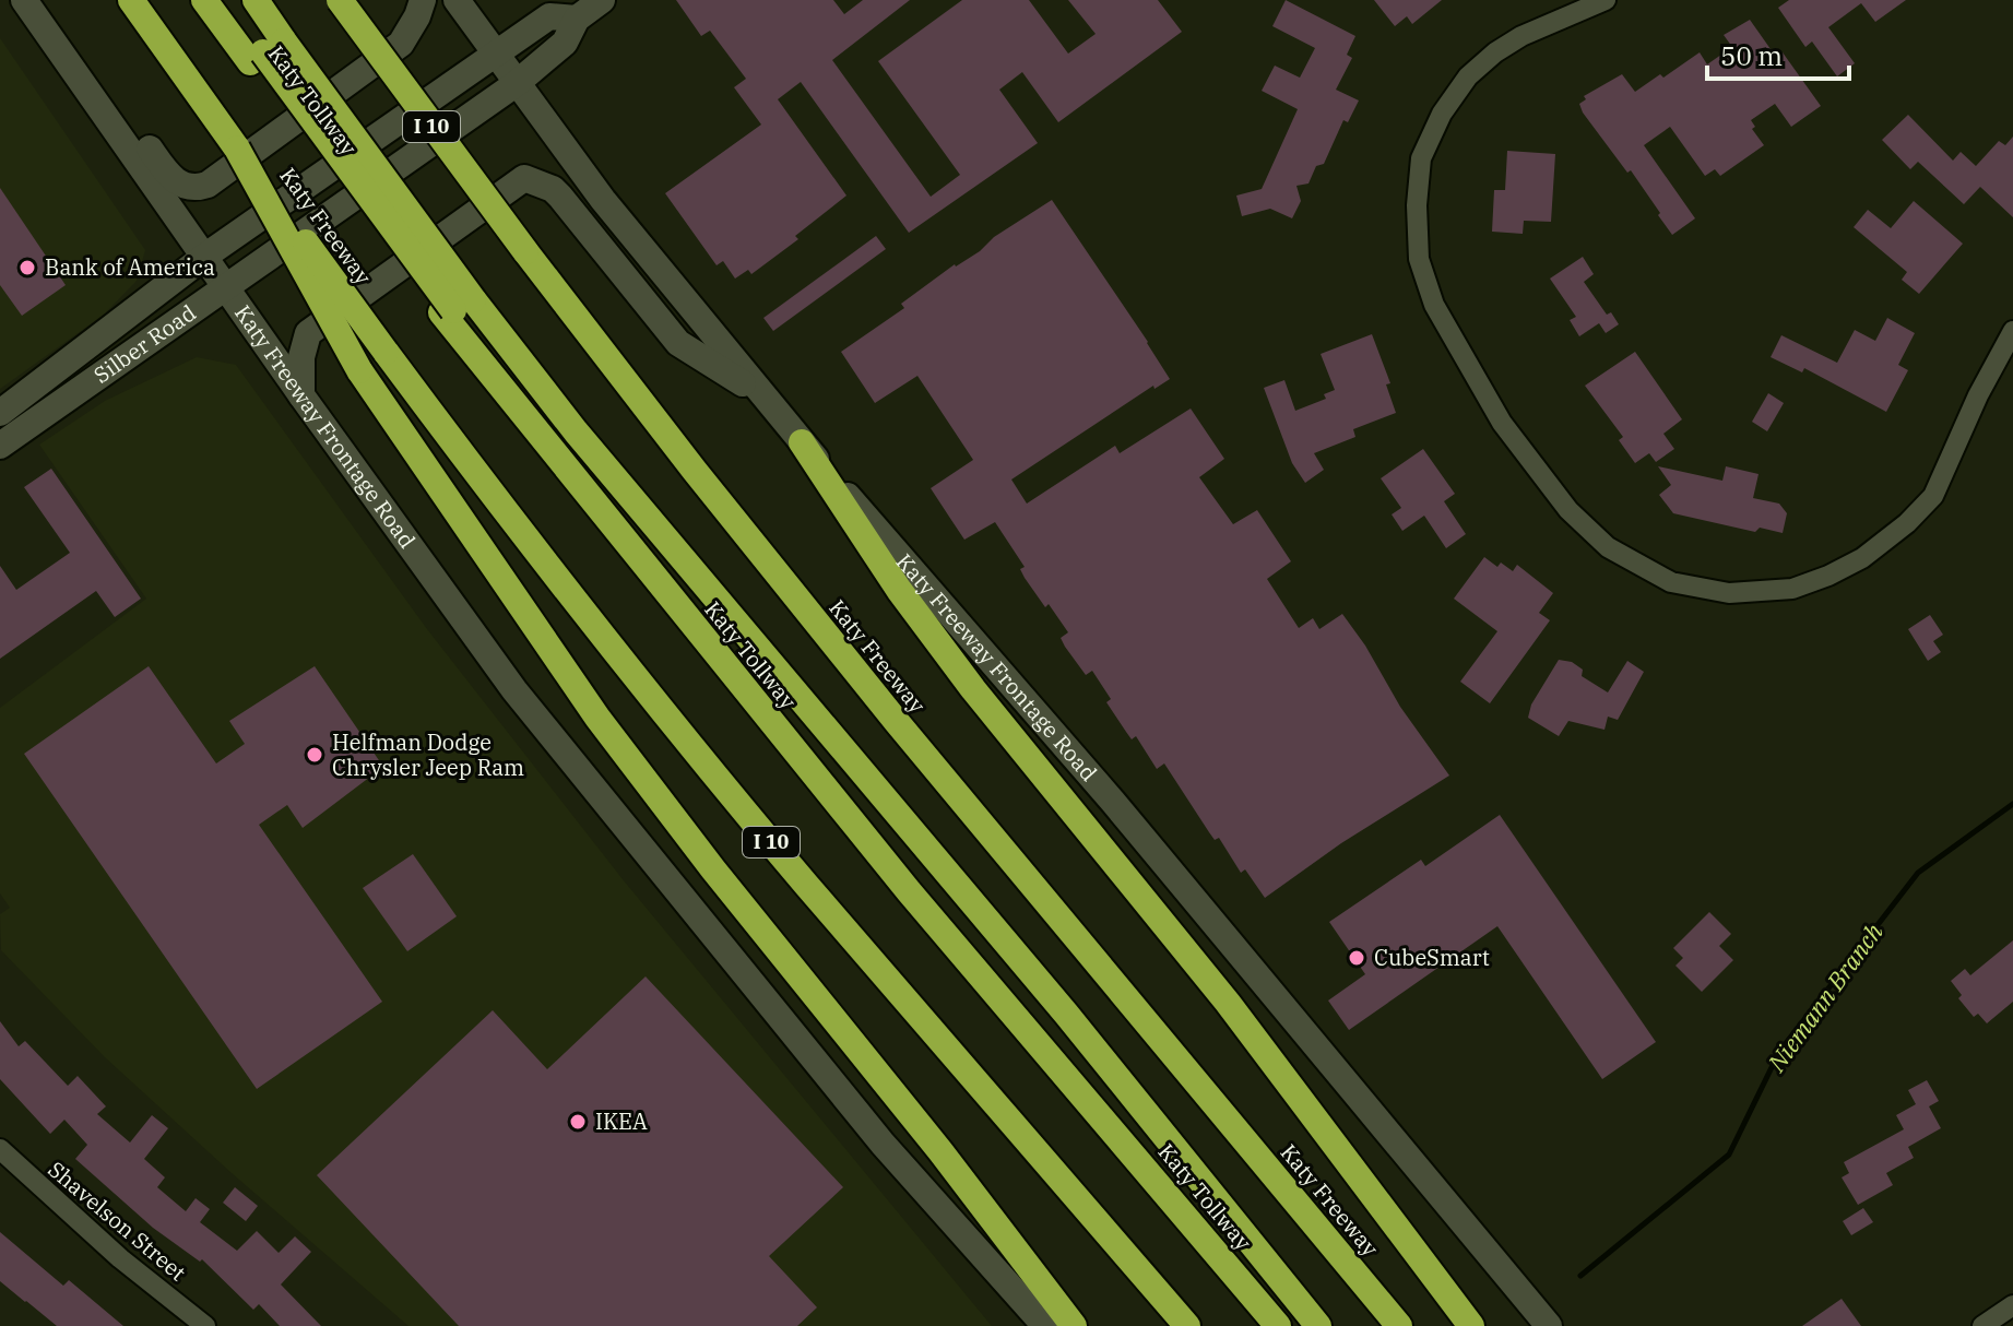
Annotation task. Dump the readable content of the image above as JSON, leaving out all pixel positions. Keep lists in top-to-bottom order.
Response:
{
  "streets": {
    "highway": ["Katy Tollway", "I 10", "Katy Freeway"],
    "main road": ["Silber Road", "Katy Freeway Frontage Road"],
    "street": ["Shavelson Street"]
  },
  "crossings": [
    ["Silber Road", "Katy Freeway Frontage Road"]
  ],
  "water": ["Niemann Branch"],
  "places": [
    "Bank of America",
    "Helfman Dodge Chrysler Jeep Ram",
    "CubeSmart",
    "IKEA"
  ],
  "scale_bar": "50 m"
}
